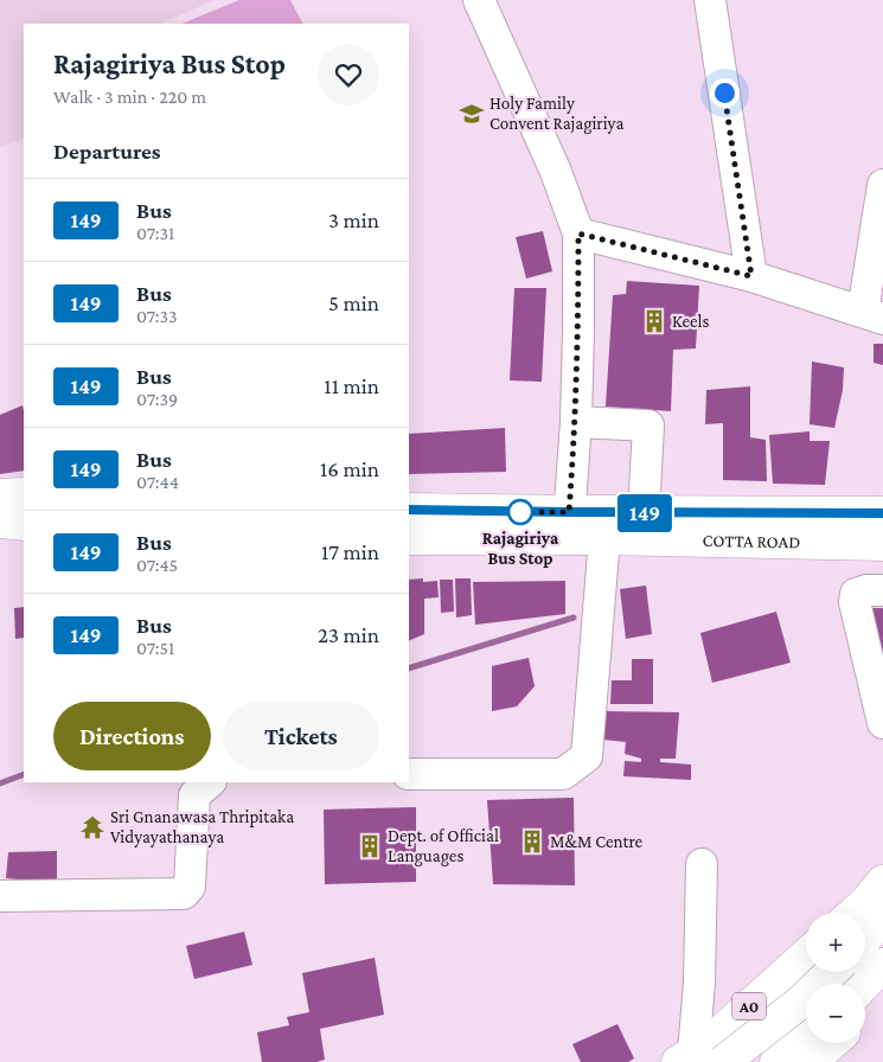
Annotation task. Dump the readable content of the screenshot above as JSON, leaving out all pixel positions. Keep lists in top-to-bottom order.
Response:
{
  "streets": {
    "main road": ["COTTA ROAD", "A0"]
  },
  "places": {
    "school or university": ["Holy Family Convent Rajagiriya"],
    "building": ["Keels", "M&M Centre", "Dept. of Official Languages"],
    "other": ["Rajagiriya Bus Stop"],
    "temple": ["Sri Gnanawasa Thripitaka Vidyayathanaya"]
  },
  "lines": ["bus line 149"],
  "page": {
    "on_map": "149",
    "heading": [
      ["Rajagiriya Bus Stop", "Walk · 3 min · 220 m"],
      "Departures"
    ],
    "list": [
      {
        "mark": "149",
        "name": "Bus",
        "note": "07:31",
        "value": "3 min"
      },
      {
        "mark": "149",
        "name": "Bus",
        "note": "07:33",
        "value": "5 min"
      },
      {
        "mark": "149",
        "name": "Bus",
        "note": "07:39",
        "value": "11 min"
      },
      {
        "mark": "149",
        "name": "Bus",
        "note": "07:44",
        "value": "16 min"
      },
      {
        "mark": "149",
        "name": "Bus",
        "note": "07:45",
        "value": "17 min"
      },
      {
        "mark": "149",
        "name": "Bus",
        "note": "07:51",
        "value": "23 min"
      }
    ],
    "buttons": ["Directions", "Tickets"],
    "map_buttons": ["+", "−"]
  }
}
